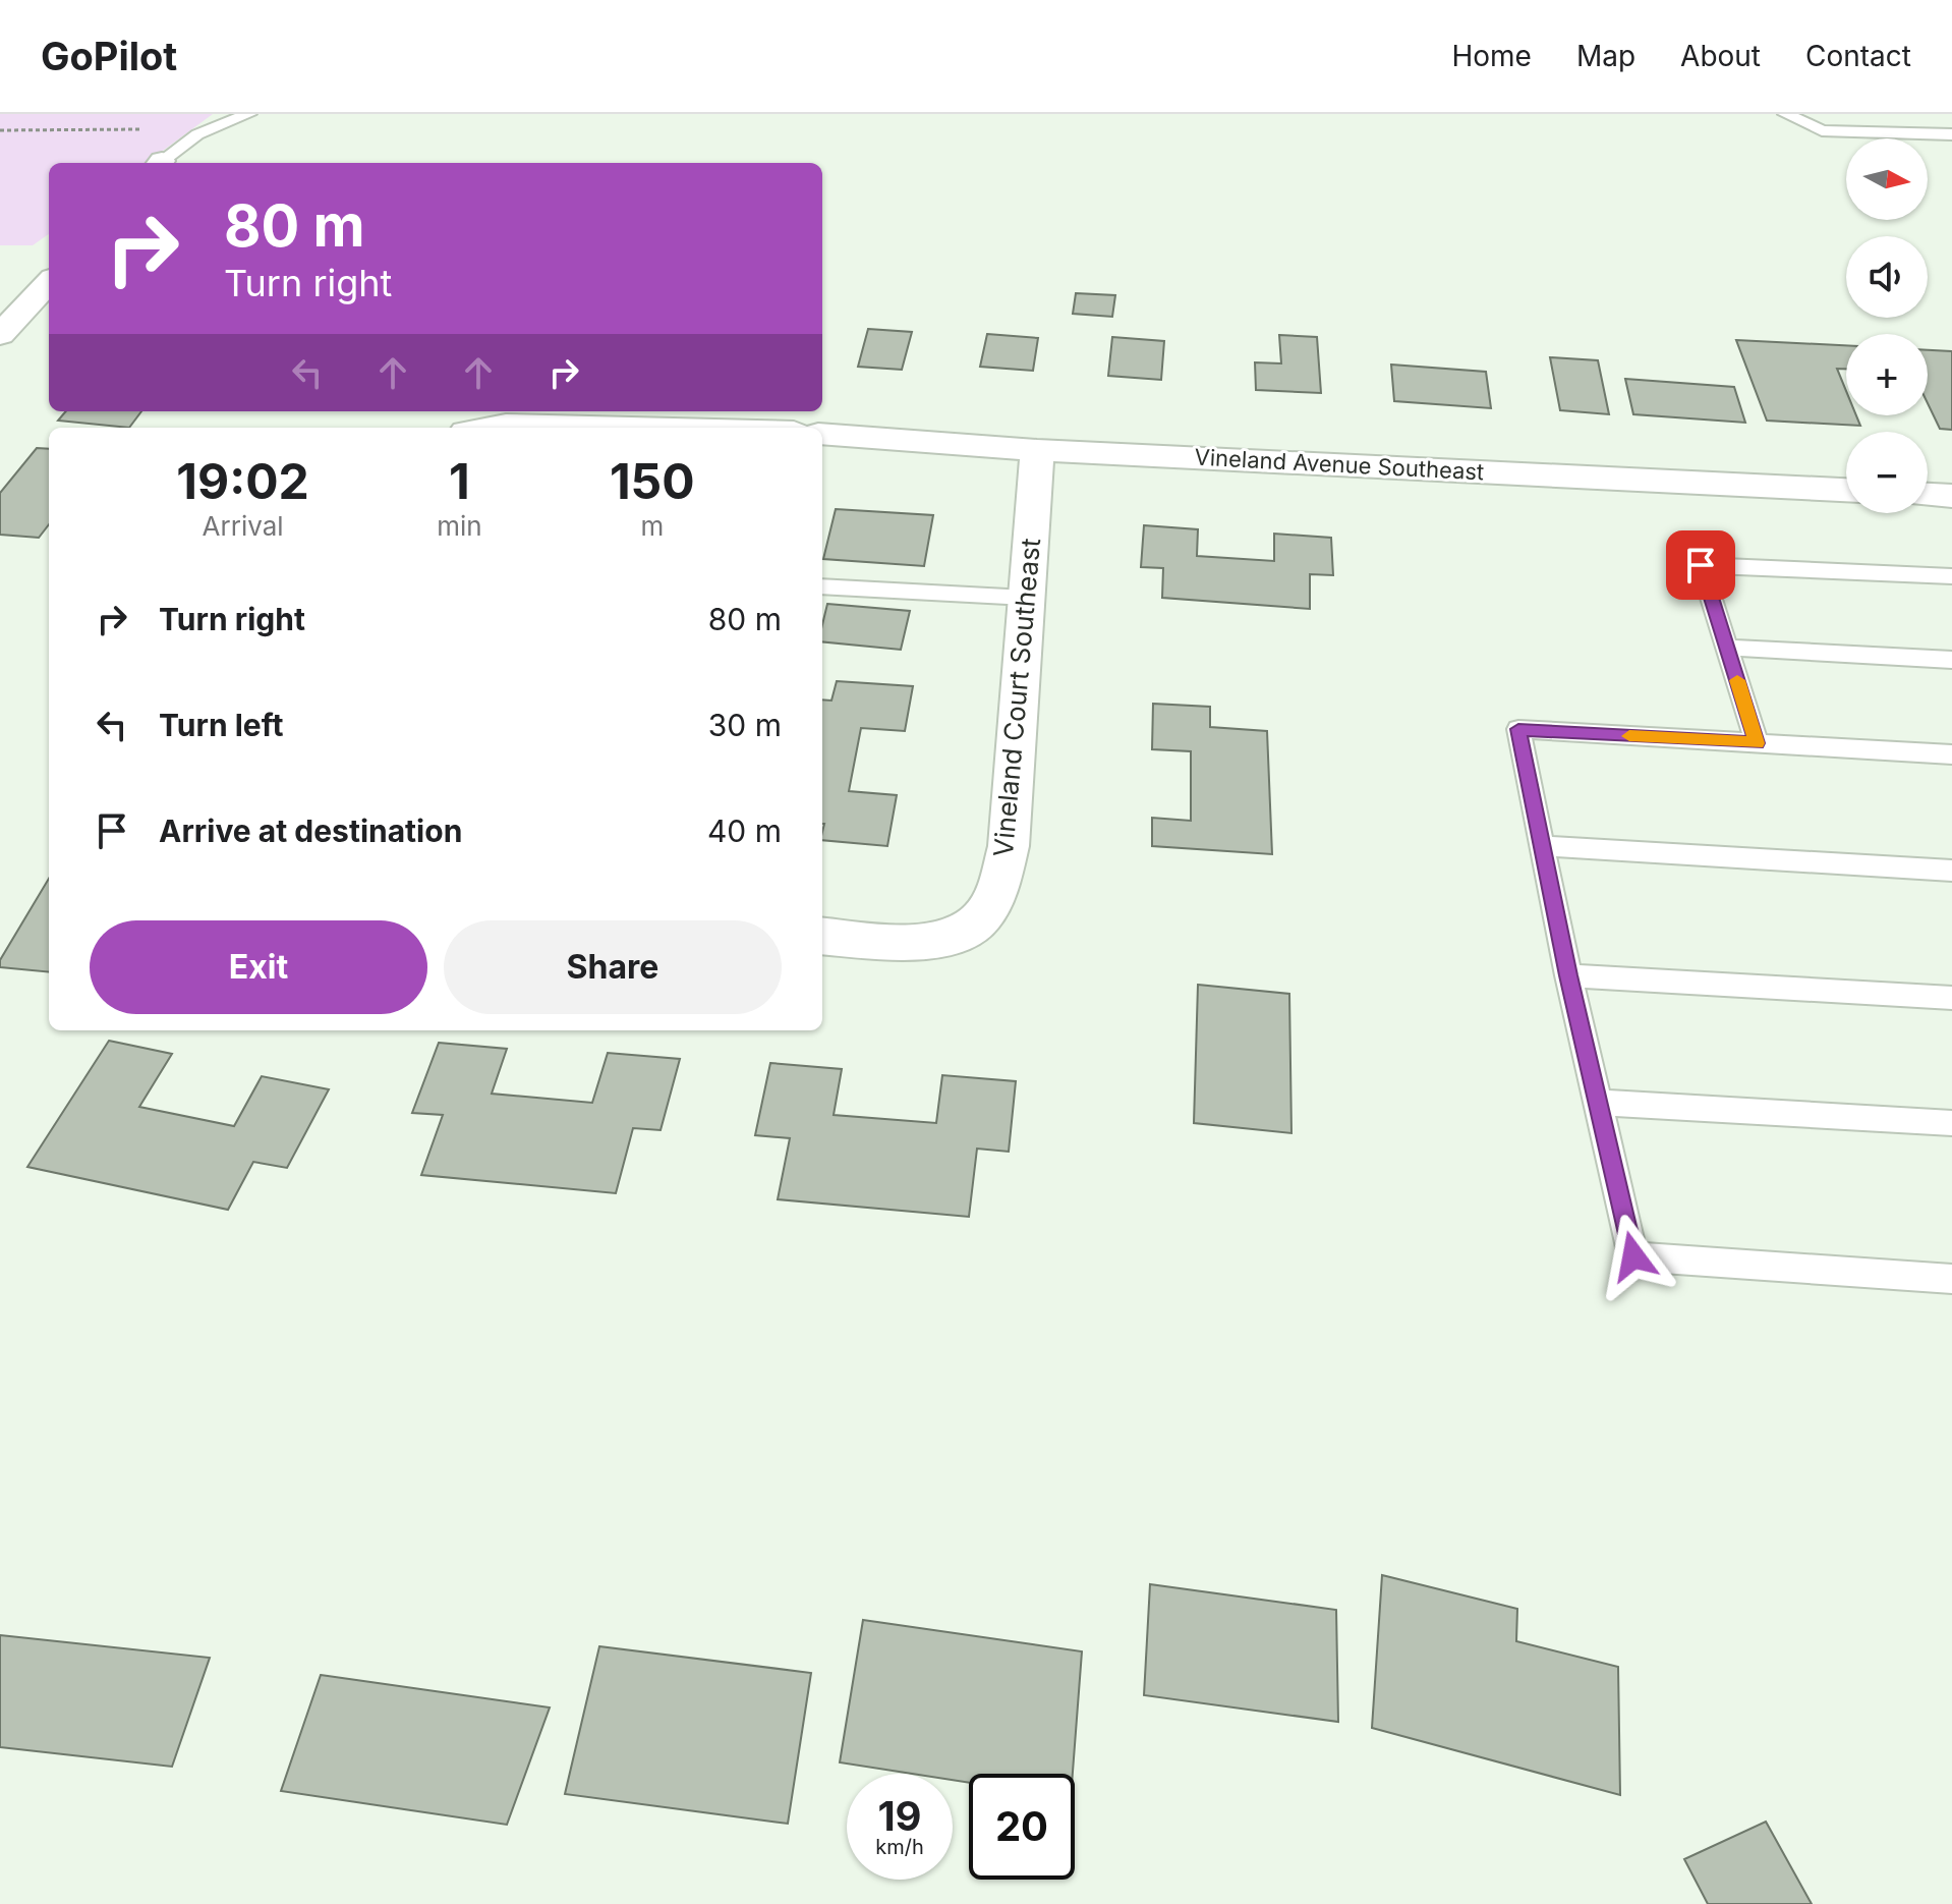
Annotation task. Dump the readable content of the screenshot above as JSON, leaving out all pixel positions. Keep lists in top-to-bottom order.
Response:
{
  "streets": {
    "street": ["Vineland Avenue Southeast", "Vineland Court Southeast"]
  },
  "crossings": [
    ["Vineland Avenue Southeast", "Vineland Court Southeast"]
  ],
  "north": "right",
  "page": {
    "header": "GoPilot",
    "nav": [
      "Home",
      "Map",
      "About",
      "Contact"
    ],
    "map_buttons": ["+", "−"],
    "turn": ["80 m", "Turn right"],
    "eta": [
      "19:02",
      "Arrival",
      "1",
      "min",
      "150",
      "m"
    ],
    "list": [
      {
        "name": "Turn right",
        "value": "80 m"
      },
      {
        "name": "Turn left",
        "value": "30 m"
      },
      {
        "name": "Arrive at destination",
        "value": "40 m"
      }
    ],
    "buttons": ["Exit", "Share"],
    "speed": "19 km/h",
    "limit": "20"
  }
}
